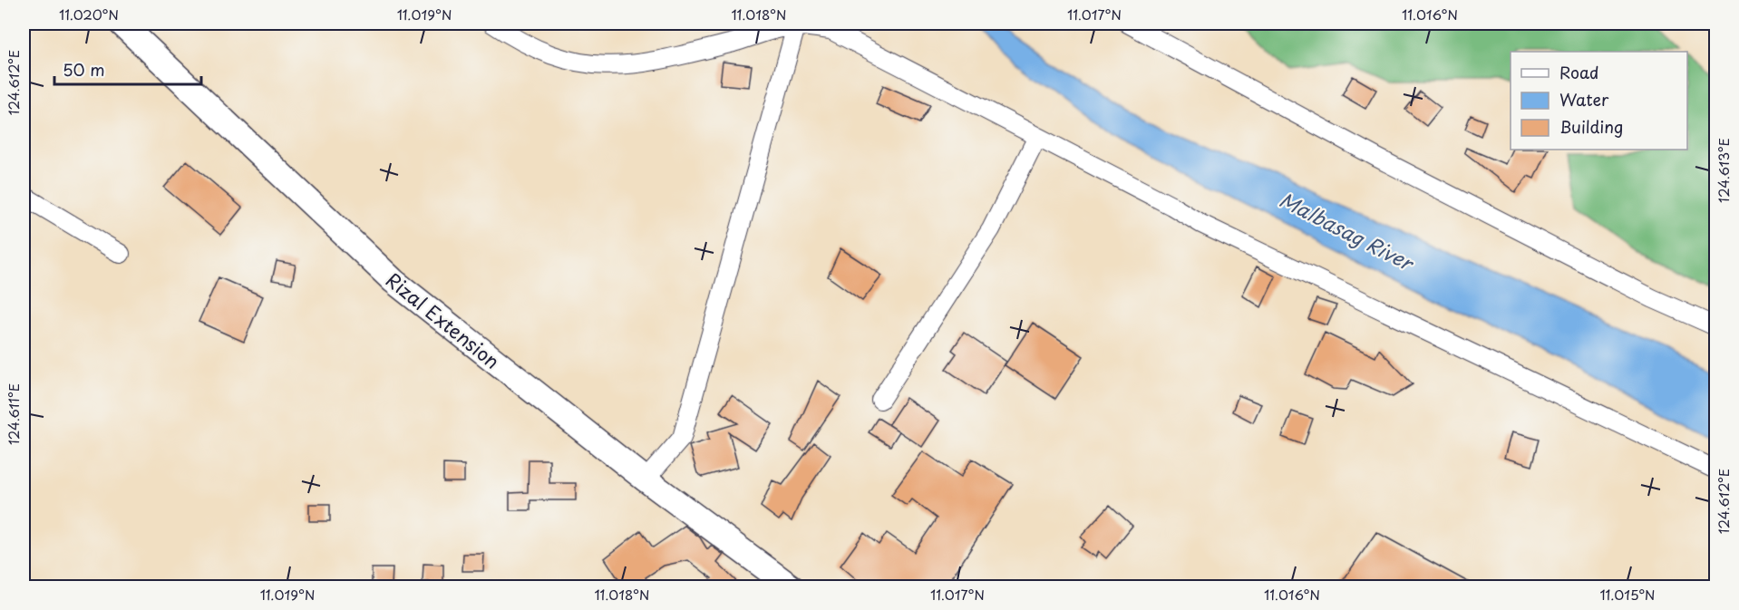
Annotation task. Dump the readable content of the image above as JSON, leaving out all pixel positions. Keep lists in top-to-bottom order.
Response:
{
  "streets": {
    "street": ["Rizal Extension"]
  },
  "water": ["Malbasag River"],
  "legend": ["Road", "Water", "Building"],
  "scale_bar": "50 m",
  "coordinates": [
    "11.020°N",
    "11.019°N",
    "11.018°N",
    "11.017°N",
    "11.016°N",
    "124.612°E",
    "124.613°E",
    "124.611°E",
    "11.015°N"
  ]
}
